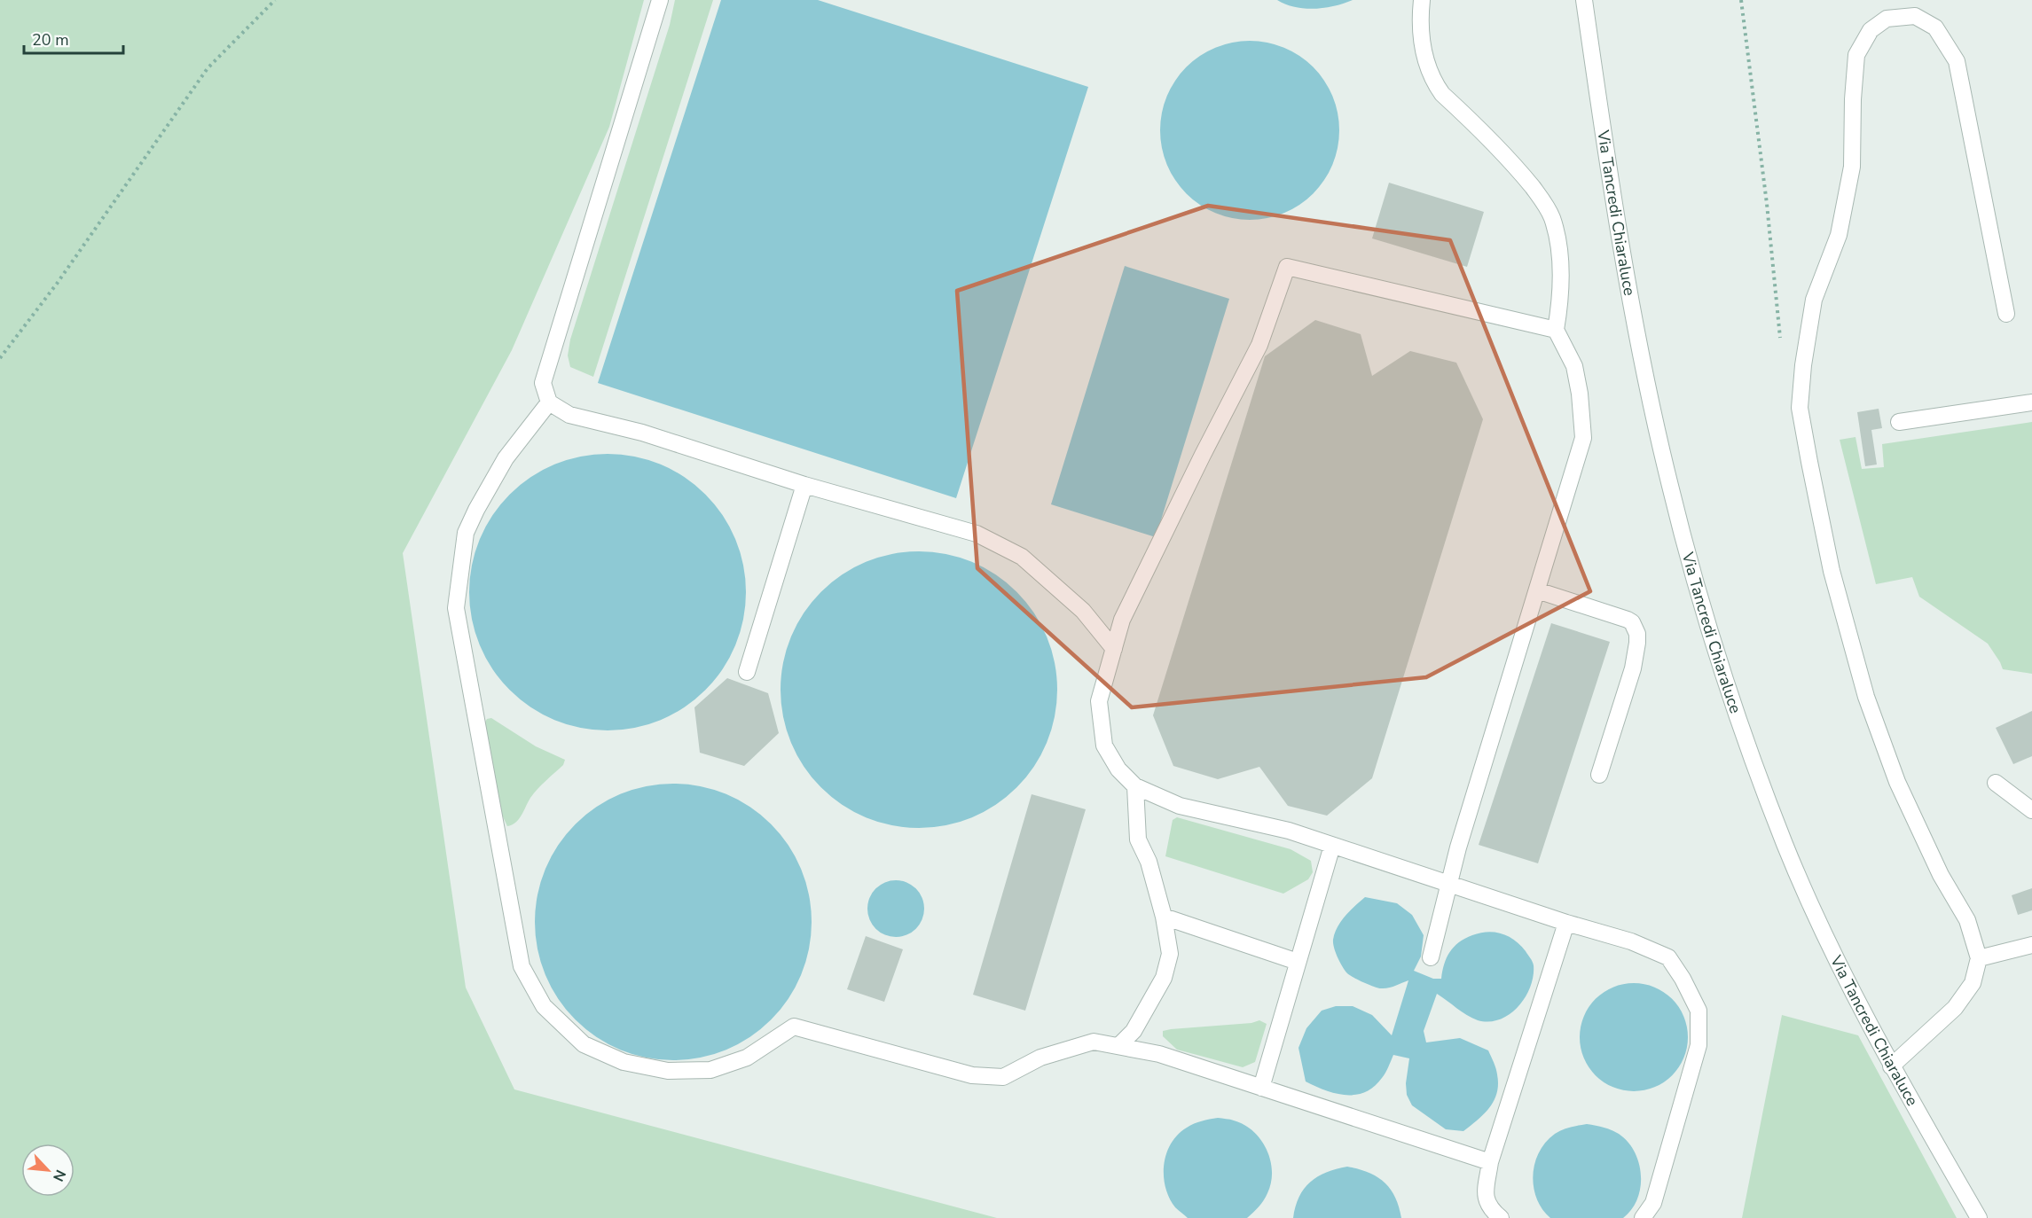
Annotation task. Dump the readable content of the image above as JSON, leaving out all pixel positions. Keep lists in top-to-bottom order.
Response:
{
  "streets": {
    "street": ["Via Tancredi Chiaraluce"]
  },
  "scale_bar": "20 m",
  "north": "bottom right"
}
